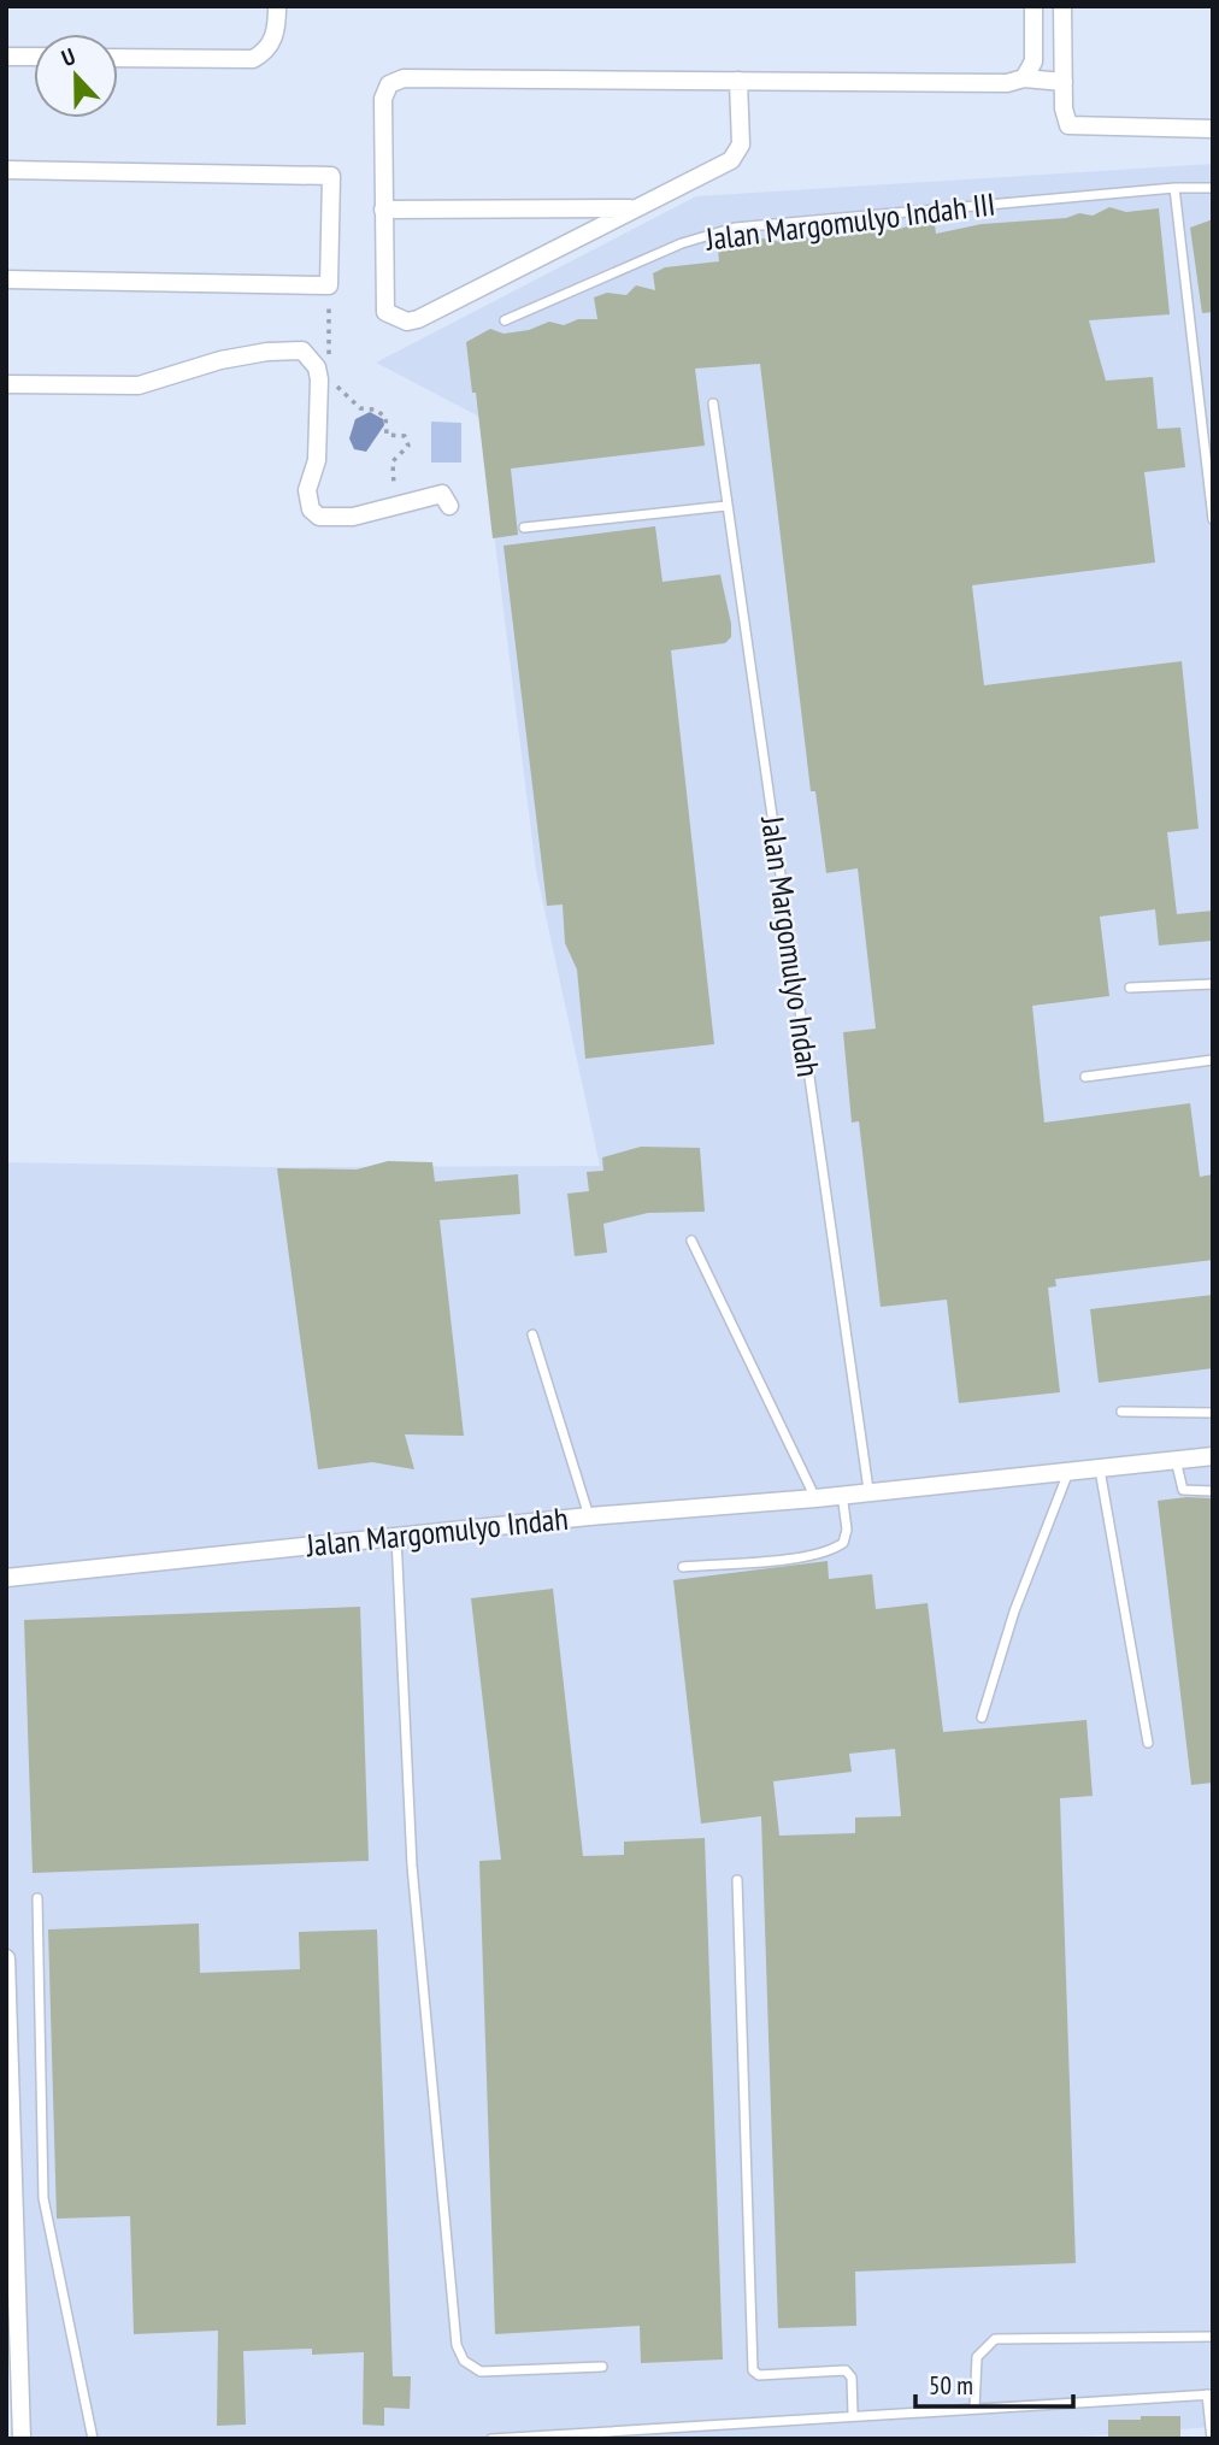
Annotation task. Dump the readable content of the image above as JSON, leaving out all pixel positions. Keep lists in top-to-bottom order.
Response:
{
  "streets": {
    "street": ["Jalan Margomulyo Indah"],
    "lane": ["Jalan Margomulyo Indah III"]
  },
  "scale_bar": "50 m",
  "north": "top"
}
